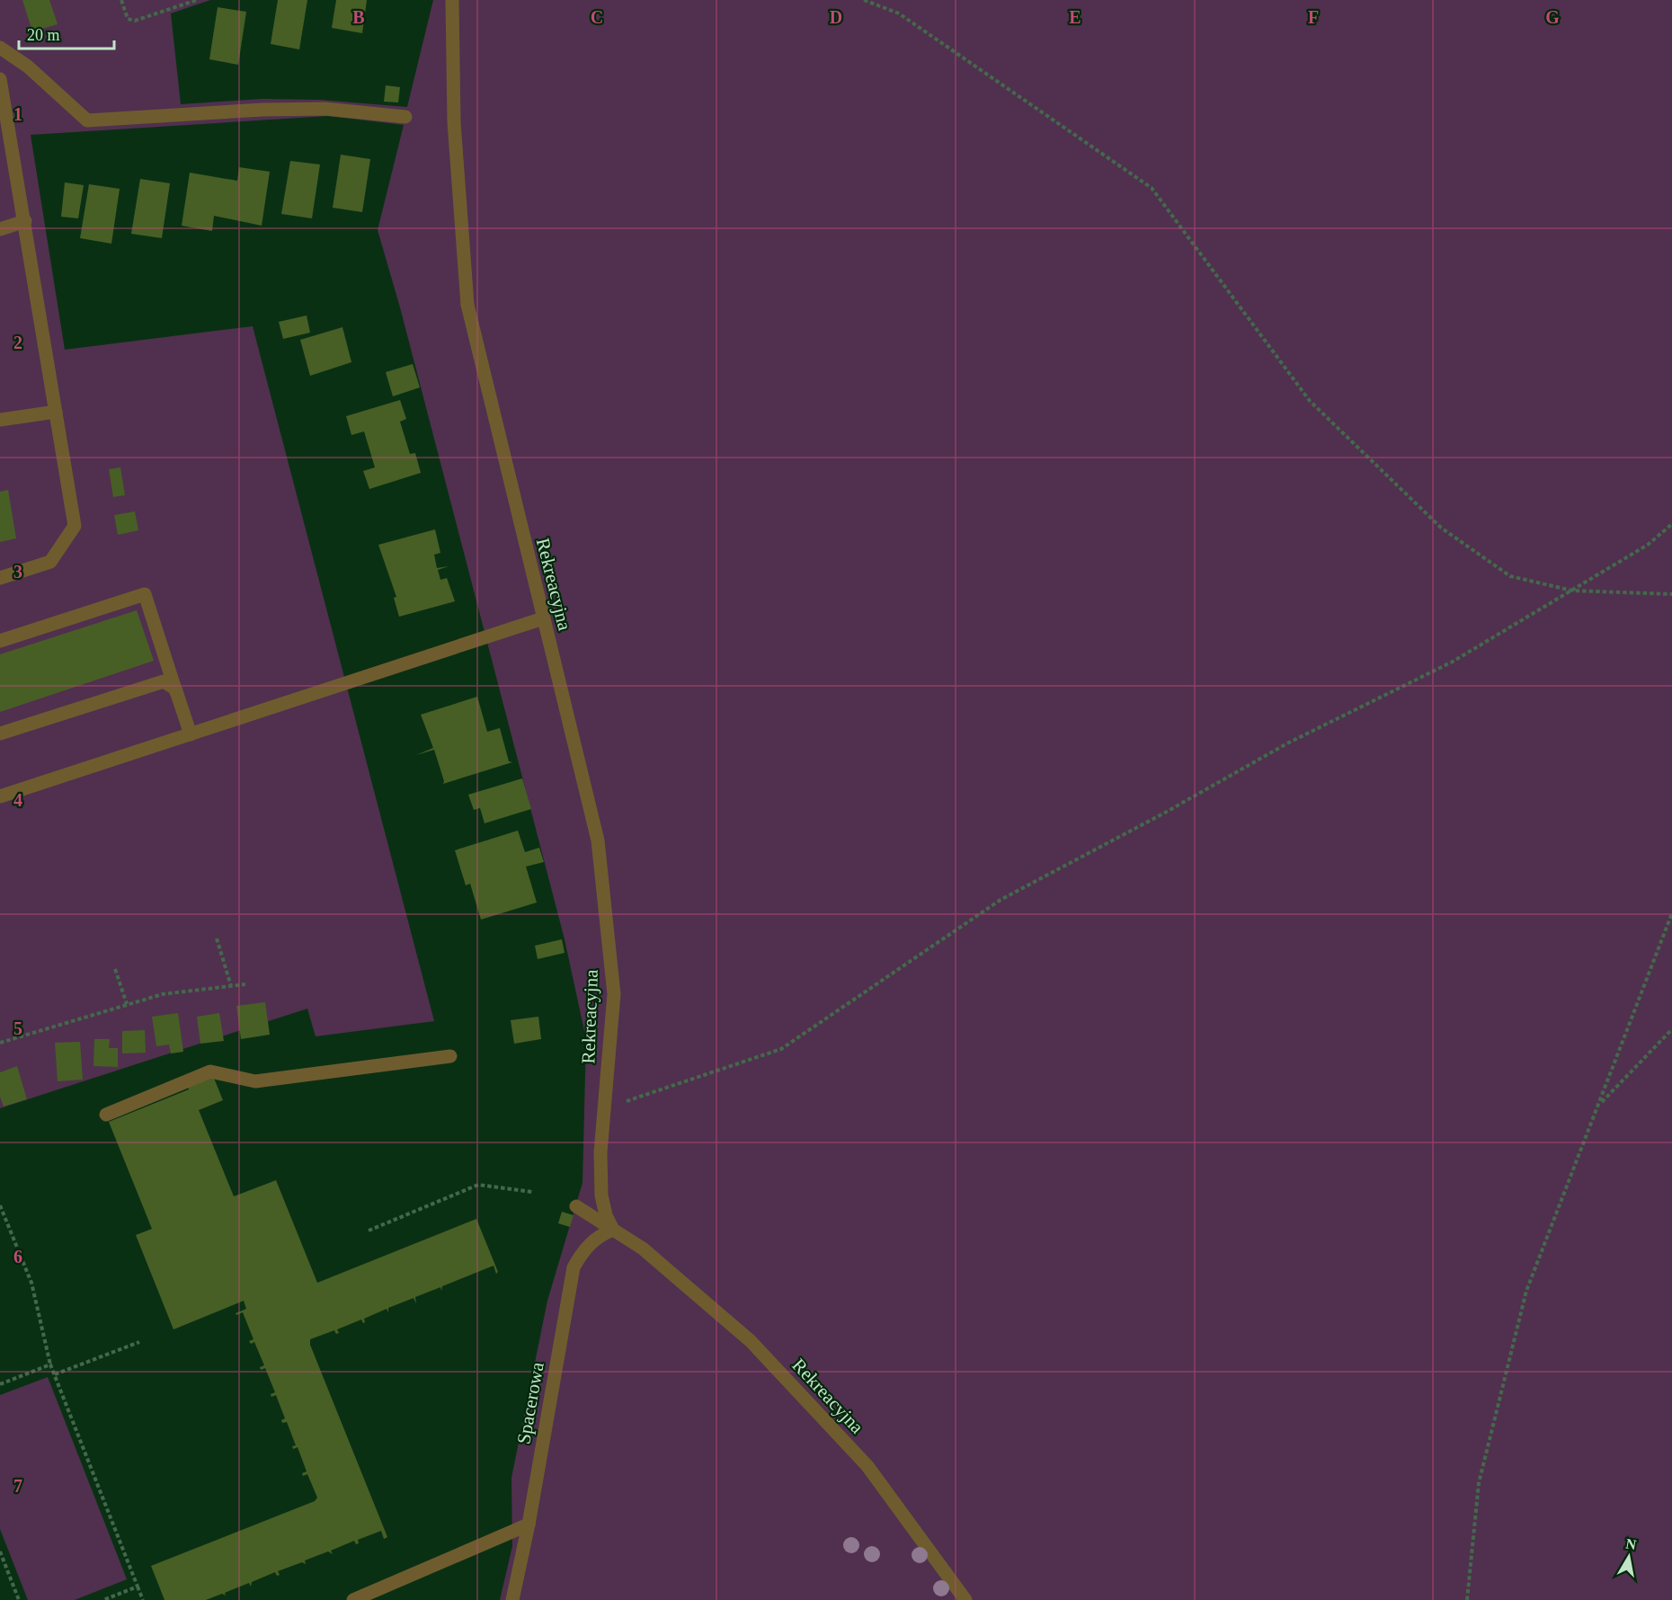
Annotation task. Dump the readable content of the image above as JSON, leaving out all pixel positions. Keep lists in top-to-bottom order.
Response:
{
  "streets": {
    "street": ["Rekreacyjna", "Spacerowa"]
  },
  "crossings": [
    ["Rekreacyjna", "Spacerowa"]
  ],
  "scale_bar": "20 m",
  "north": "top",
  "grid": {
    "columns": [
      "B",
      "C",
      "D",
      "E",
      "F",
      "G"
    ],
    "rows": [
      "1",
      "2",
      "3",
      "4",
      "5",
      "6",
      "7"
    ]
  }
}
